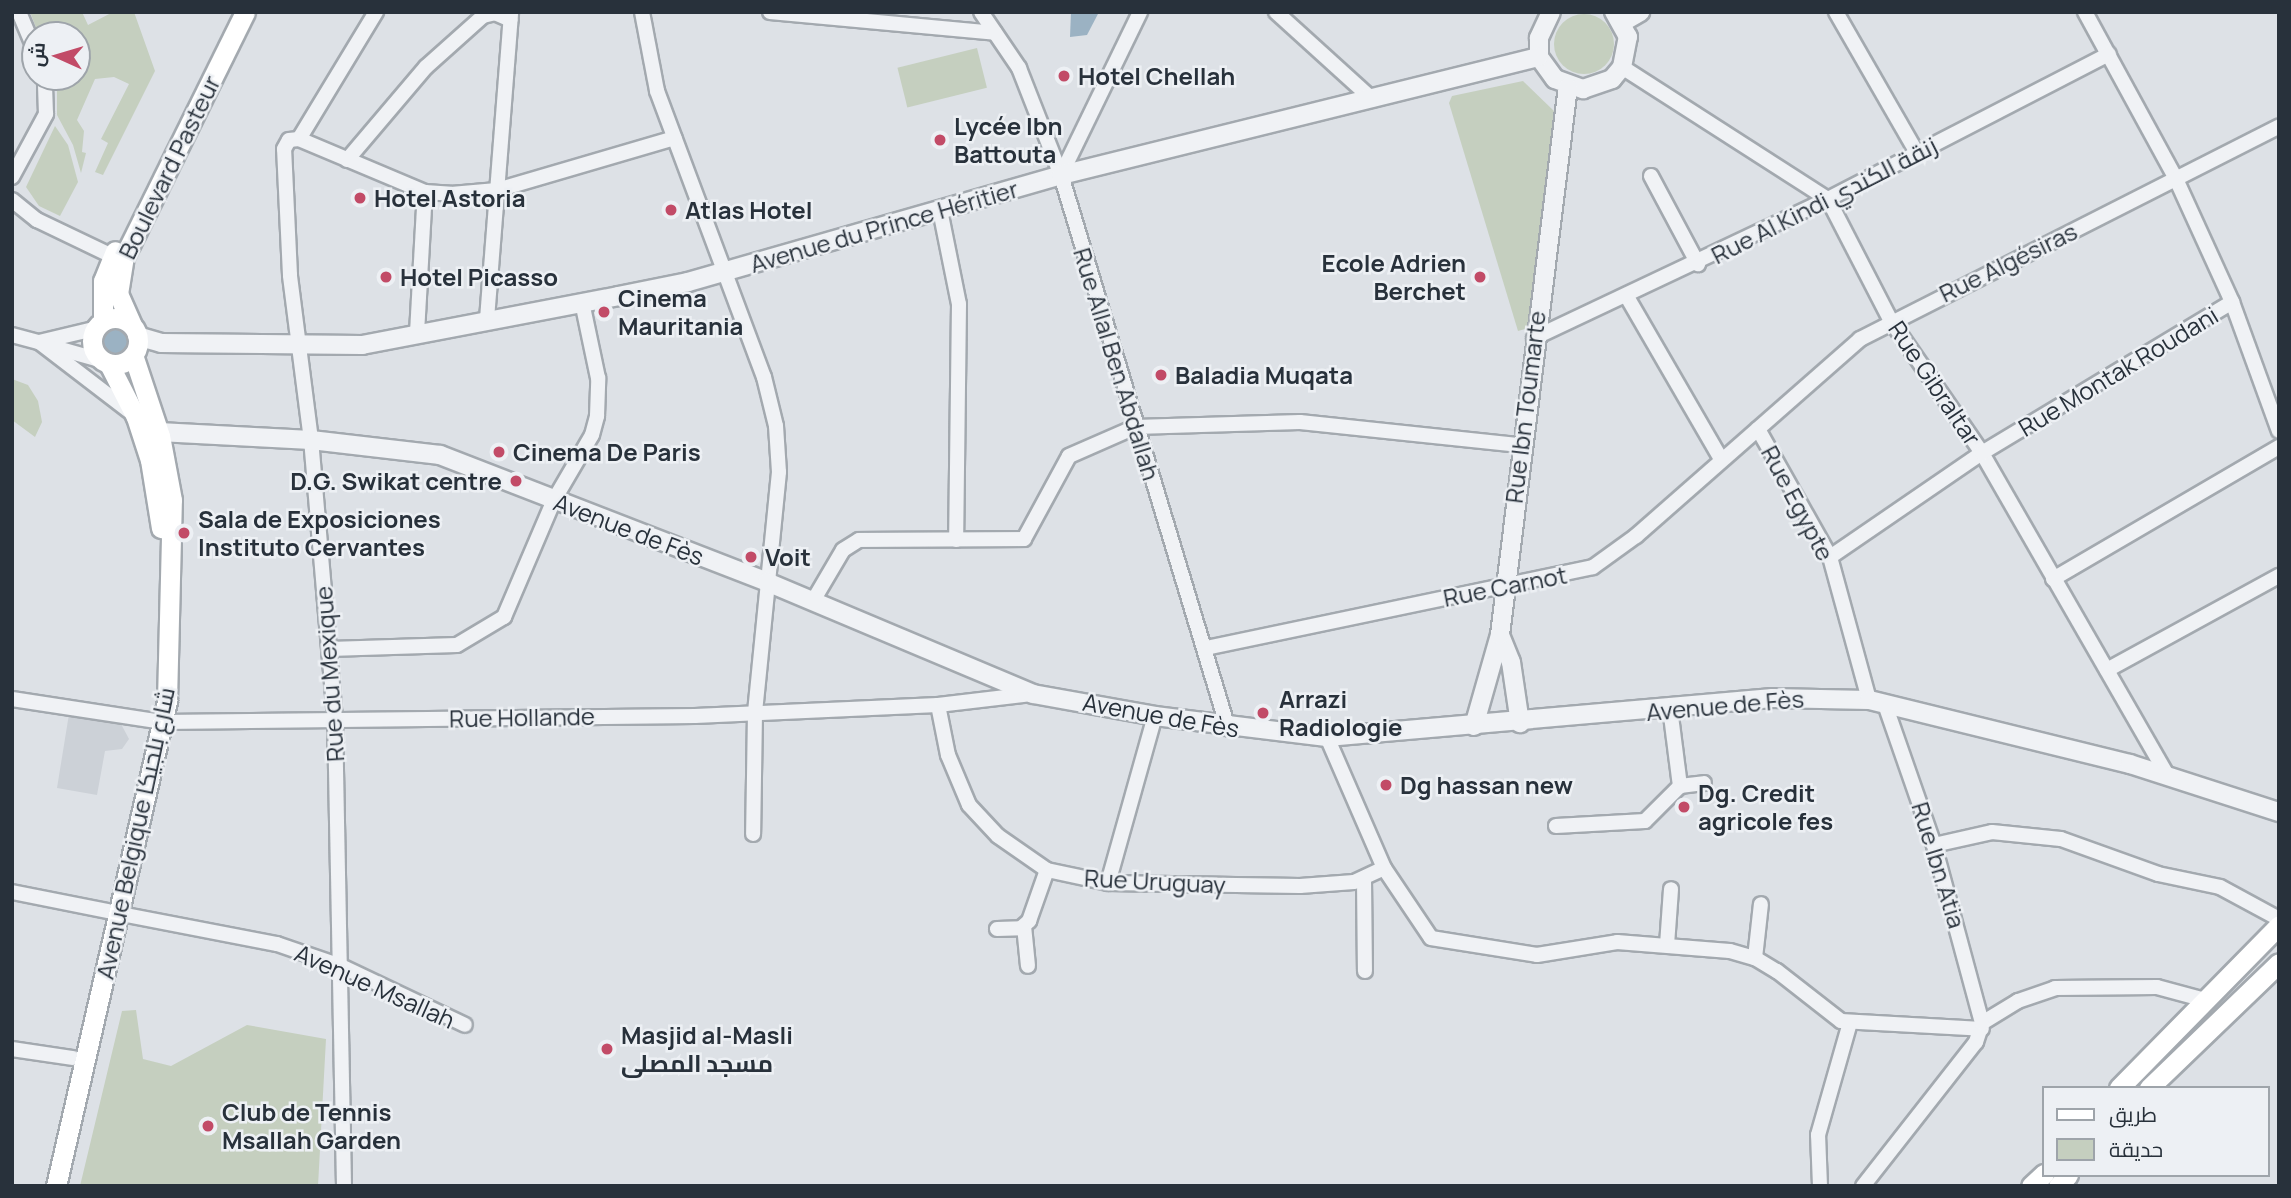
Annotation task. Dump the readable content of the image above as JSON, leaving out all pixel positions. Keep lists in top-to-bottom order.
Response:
{
  "streets": {
    "main road": ["Boulevard Pasteur", "Avenue Belgique شارع بلجيكا"],
    "street": [
      "Rue Al Kindi زنقة الكندي",
      "Avenue du Prince Héritier",
      "Rue Algésiras",
      "Rue Allal Ben Abdallah",
      "Rue Montak Roudani",
      "Rue Gibraltar",
      "Rue Ibn Toumarte",
      "Rue Egypte",
      "Avenue de Fès",
      "Rue Carnot",
      "Rue du Mexique",
      "Rue Hollande",
      "Rue Ibn Atia",
      "Rue Uruguay",
      "Avenue Msallah"
    ]
  },
  "crossings": [
    ["Boulevard Pasteur", "Avenue du Prince Héritier"],
    ["Boulevard Pasteur", "Avenue Belgique شارع بلجيكا"],
    ["Rue Al Kindi زنقة الكندي", "Rue Gibraltar"],
    ["Rue Al Kindi زنقة الكندي", "Rue Ibn Toumarte"],
    ["Avenue du Prince Héritier", "Rue Allal Ben Abdallah"],
    ["Avenue du Prince Héritier", "Rue du Mexique"],
    ["Avenue du Prince Héritier", "Avenue Belgique شارع بلجيكا"],
    ["Rue Algésiras", "Rue Gibraltar"],
    ["Rue Algésiras", "Rue Egypte"],
    ["Rue Algésiras", "Rue Carnot"],
    ["Rue Allal Ben Abdallah", "Avenue de Fès"],
    ["Rue Allal Ben Abdallah", "Rue Carnot"],
    ["Rue Montak Roudani", "Rue Gibraltar"],
    ["Rue Montak Roudani", "Rue Egypte"],
    ["Rue Gibraltar", "Avenue de Fès"],
    ["Rue Ibn Toumarte", "Avenue de Fès"],
    ["Rue Ibn Toumarte", "Rue Carnot"],
    ["Rue Egypte", "Avenue de Fès"],
    ["Rue Egypte", "Rue Carnot"],
    ["Rue Egypte", "Rue Ibn Atia"],
    ["Avenue de Fès", "Rue du Mexique"],
    ["Avenue de Fès", "Rue Hollande"],
    ["Avenue de Fès", "Avenue Belgique شارع بلجيكا"],
    ["Avenue de Fès", "Rue Ibn Atia"],
    ["Rue du Mexique", "Rue Hollande"],
    ["Rue du Mexique", "Avenue Msallah"],
    ["Rue Hollande", "Avenue Belgique شارع بلجيكا"],
    ["Rue Hollande", "Rue Uruguay"],
    ["Avenue Belgique شارع بلجيكا", "Avenue Msallah"]
  ],
  "places": [
    "Hotel Chellah",
    "Lycée Ibn Battouta",
    "Hotel Astoria",
    "Atlas Hotel",
    "Hotel Picasso",
    "Ecole Adrien Berchet",
    "Cinema Mauritania",
    "Baladia Muqata",
    "Cinema De Paris",
    "D.G. Swikat centre",
    "Sala de Exposiciones Instituto Cervantes",
    "Voit",
    "Arrazi Radiologie",
    "Dg hassan new",
    "Dg. Credit agricole fes",
    "Masjid al-Masli مسجد المصلى",
    "Club de Tennis Msallah Garden"
  ],
  "legend": ["طريق", "حديقة"],
  "north": "left"
}
